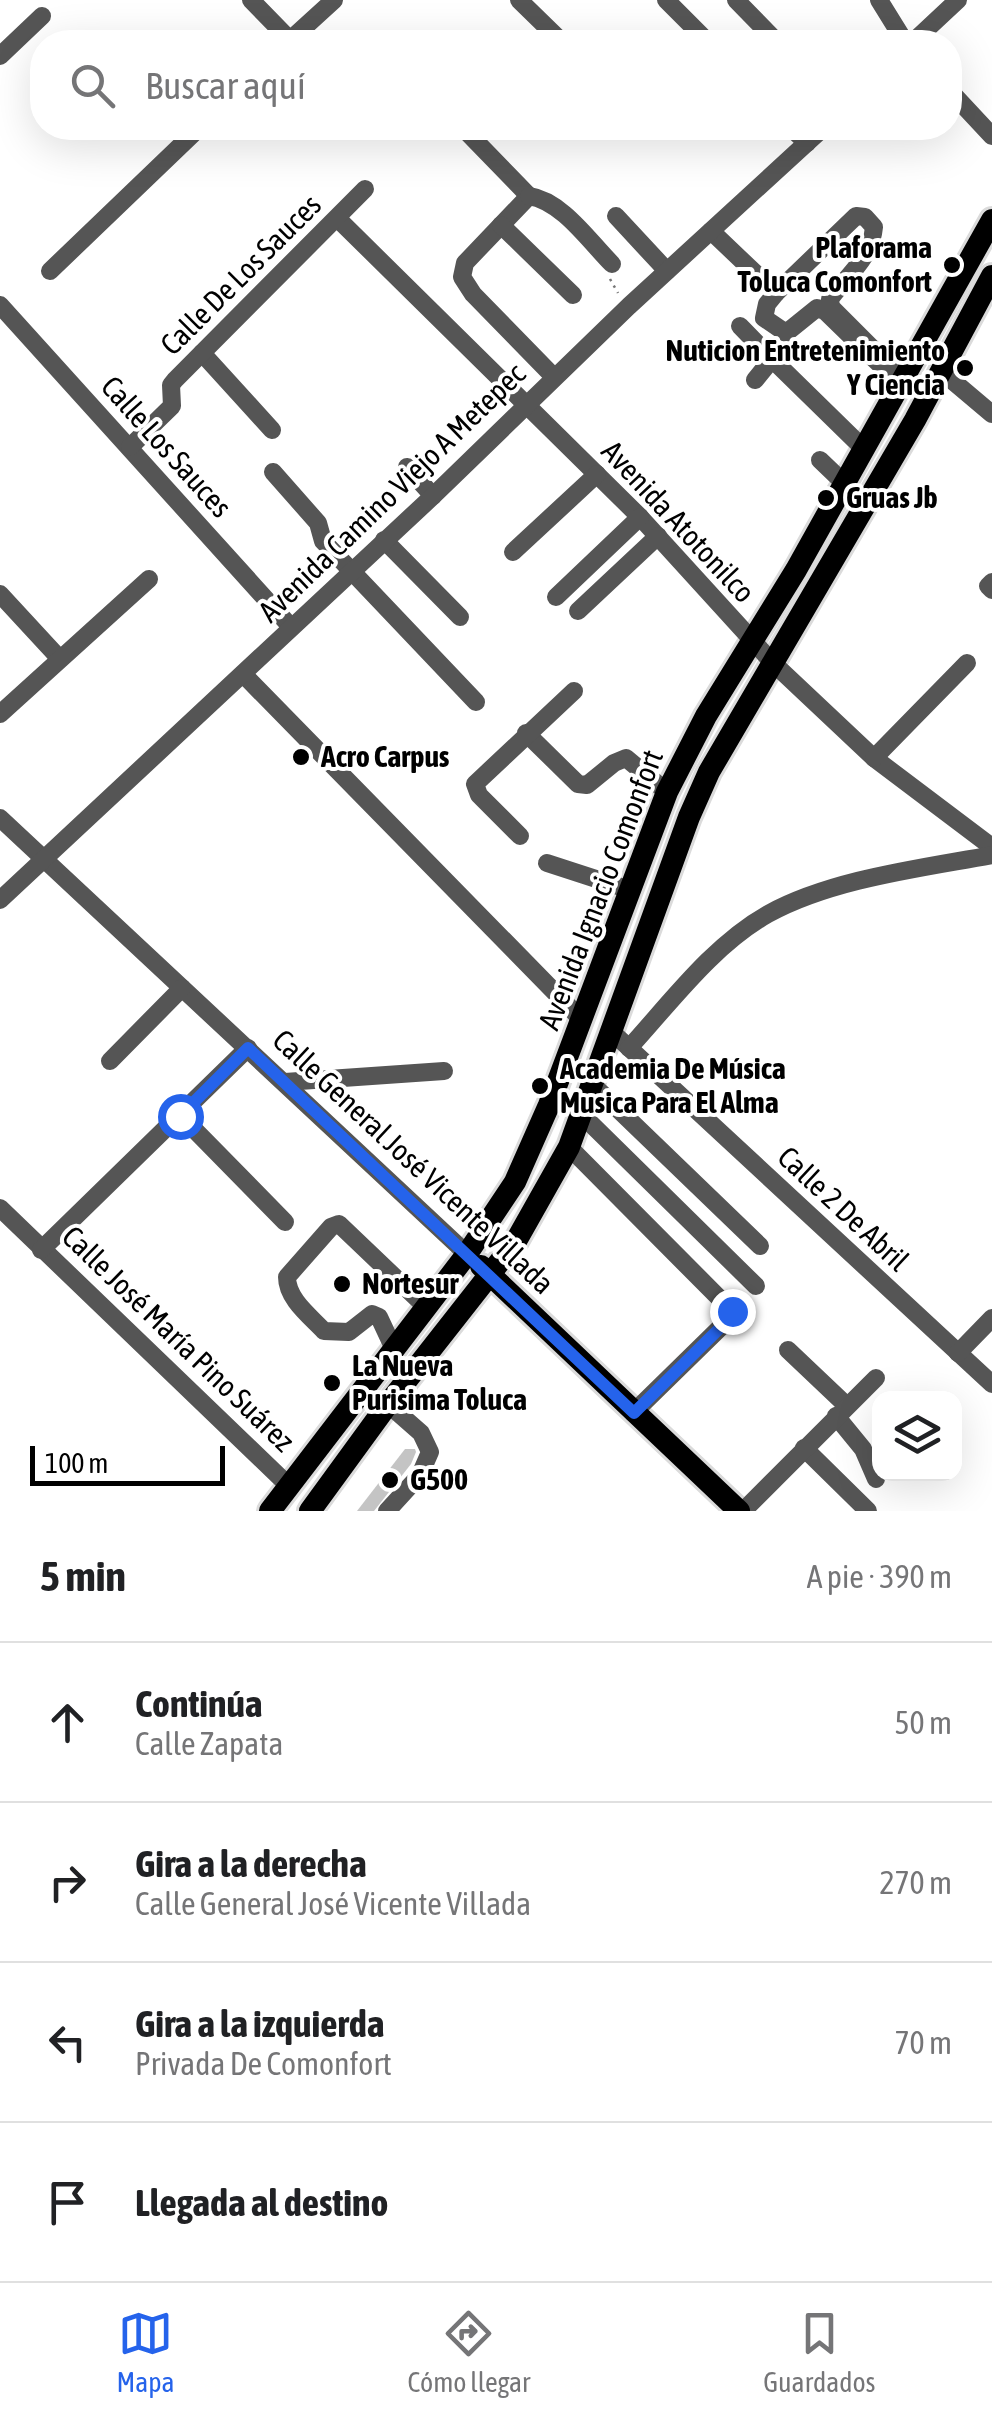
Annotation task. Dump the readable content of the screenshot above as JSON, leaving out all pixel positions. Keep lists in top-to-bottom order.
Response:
{
  "streets": {
    "main road": ["Avenida Ignacio Comonfort", "Calle General José Vicente Villada", "Calle José María Pino Suárez"],
    "street": [
      "Calle De Los Sauces",
      "Calle Los Sauces",
      "Avenida Camino Viejo A Metepec",
      "Avenida Atotonilco",
      "Calle 2 De Abril"
    ]
  },
  "crossings": [
    ["Calle De Los Sauces", "Calle Los Sauces"],
    ["Calle De Los Sauces", "Avenida Atotonilco"],
    ["Calle Los Sauces", "Avenida Camino Viejo A Metepec"],
    ["Avenida Camino Viejo A Metepec", "Avenida Atotonilco"],
    ["Avenida Camino Viejo A Metepec", "Calle General José Vicente Villada"],
    ["Avenida Atotonilco", "Avenida Ignacio Comonfort"],
    ["Avenida Ignacio Comonfort", "Calle General José Vicente Villada"],
    ["Avenida Ignacio Comonfort", "Calle 2 De Abril"],
    ["Avenida Ignacio Comonfort", "Calle José María Pino Suárez"]
  ],
  "places": [
    "Plaforama Toluca Comonfort",
    "Nuticion Entretenimiento Y Ciencia",
    "Gruas Jb",
    "Acro Carpus",
    "Academia De Música Musica Para El Alma",
    "Nortesur",
    "La Nueva Purisima Toluca",
    "G500"
  ],
  "scale_bar": "100 m",
  "page": {
    "search": "Buscar aquí",
    "scale": "100 m",
    "heading": ["5 min", "A pie · 390 m"],
    "list": [
      ["Continúa", "Calle Zapata", "50 m"],
      ["Gira a la derecha", "Calle General José Vicente Villada", "270 m"],
      ["Gira a la izquierda", "Privada De Comonfort", "70 m"],
      "Llegada al destino"
    ],
    "nav": ["Mapa", "Cómo llegar", "Guardados"]
  }
}
